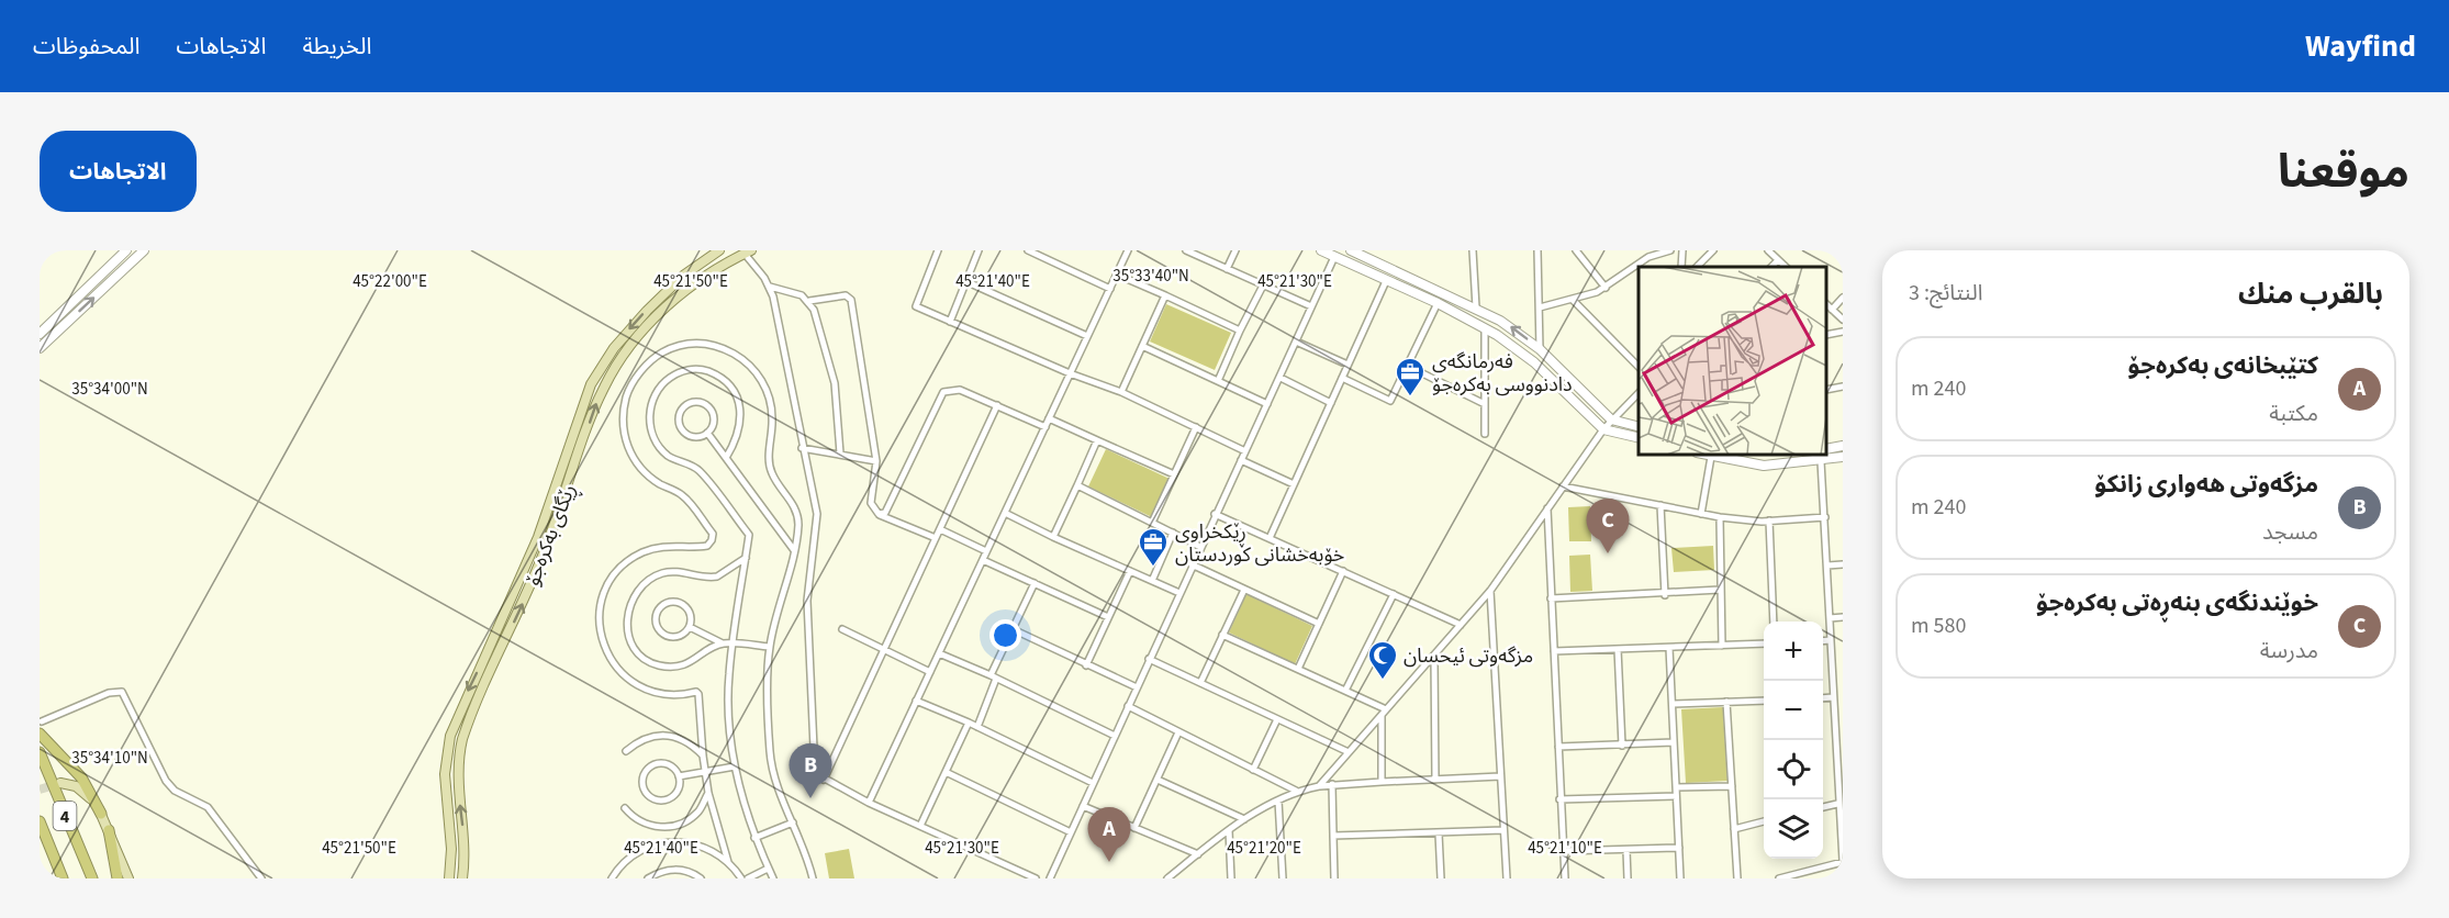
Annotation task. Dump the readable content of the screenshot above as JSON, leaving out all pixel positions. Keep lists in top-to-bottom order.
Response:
{
  "streets": {
    "highway": ["4"],
    "main road": ["ڕێگای بەکرەجۆ"]
  },
  "places": {
    "office": ["فەرمانگەی دادنووسی بەکرەجۆ", "ڕێکخراوی خۆبەخشانی کوردستان"],
    "mosque": ["مزگەوتی ئیحسان"]
  },
  "page": {
    "header": "Wayfind",
    "nav": ["الخريطة", "الاتجاهات", "المحفوظات"],
    "title": "موقعنا",
    "buttons": "الاتجاهات",
    "heading": ["بالقرب منك", "النتائج: 3"],
    "list": [
      {
        "mark": "A",
        "name": "کتێبخانەی بەکرەجۆ",
        "note": "مكتبة",
        "value": "240 m"
      },
      {
        "mark": "B",
        "name": "مزگەوتی هەواری زانکۆ",
        "note": "مسجد",
        "value": "240 m"
      },
      {
        "mark": "C",
        "name": "خوێندنگەی بنەڕەتی بەکرەجۆ",
        "note": "مدرسة",
        "value": "580 m"
      }
    ],
    "pins": ["C", "B", "A"],
    "map_buttons": ["+", "−"]
  },
  "coordinates": [
    "35°33'40\"N",
    "45°22'00\"E",
    "45°21'50\"E",
    "45°21'40\"E",
    "45°21'30\"E",
    "35°34'00\"N",
    "35°34'10\"N",
    "45°21'20\"E",
    "45°21'10\"E"
  ]
}
